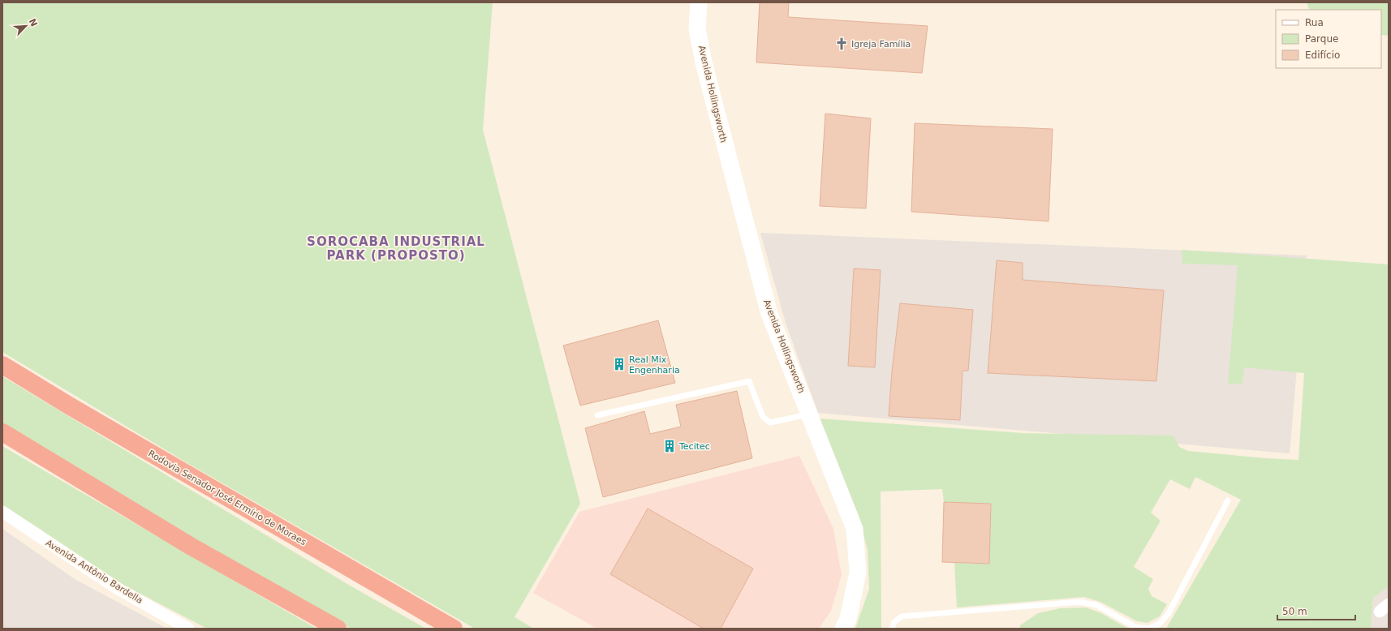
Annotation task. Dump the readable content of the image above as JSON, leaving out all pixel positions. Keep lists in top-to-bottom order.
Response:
{
  "streets": {
    "highway": ["Rodovia Senador José Ermírio de Moraes"],
    "main road": ["Avenida Hollingsworth"],
    "street": ["Avenida Antônio Bardella"]
  },
  "districts": ["SOROCABA INDUSTRIAL PARK (PROPOSTO)"],
  "places": {
    "church": ["Igreja Família"],
    "building": ["Real Mix Engenharia", "Tecitec"]
  },
  "legend": ["Rua", "Parque", "Edifício"],
  "scale_bar": "50 m",
  "north": "top right"
}
